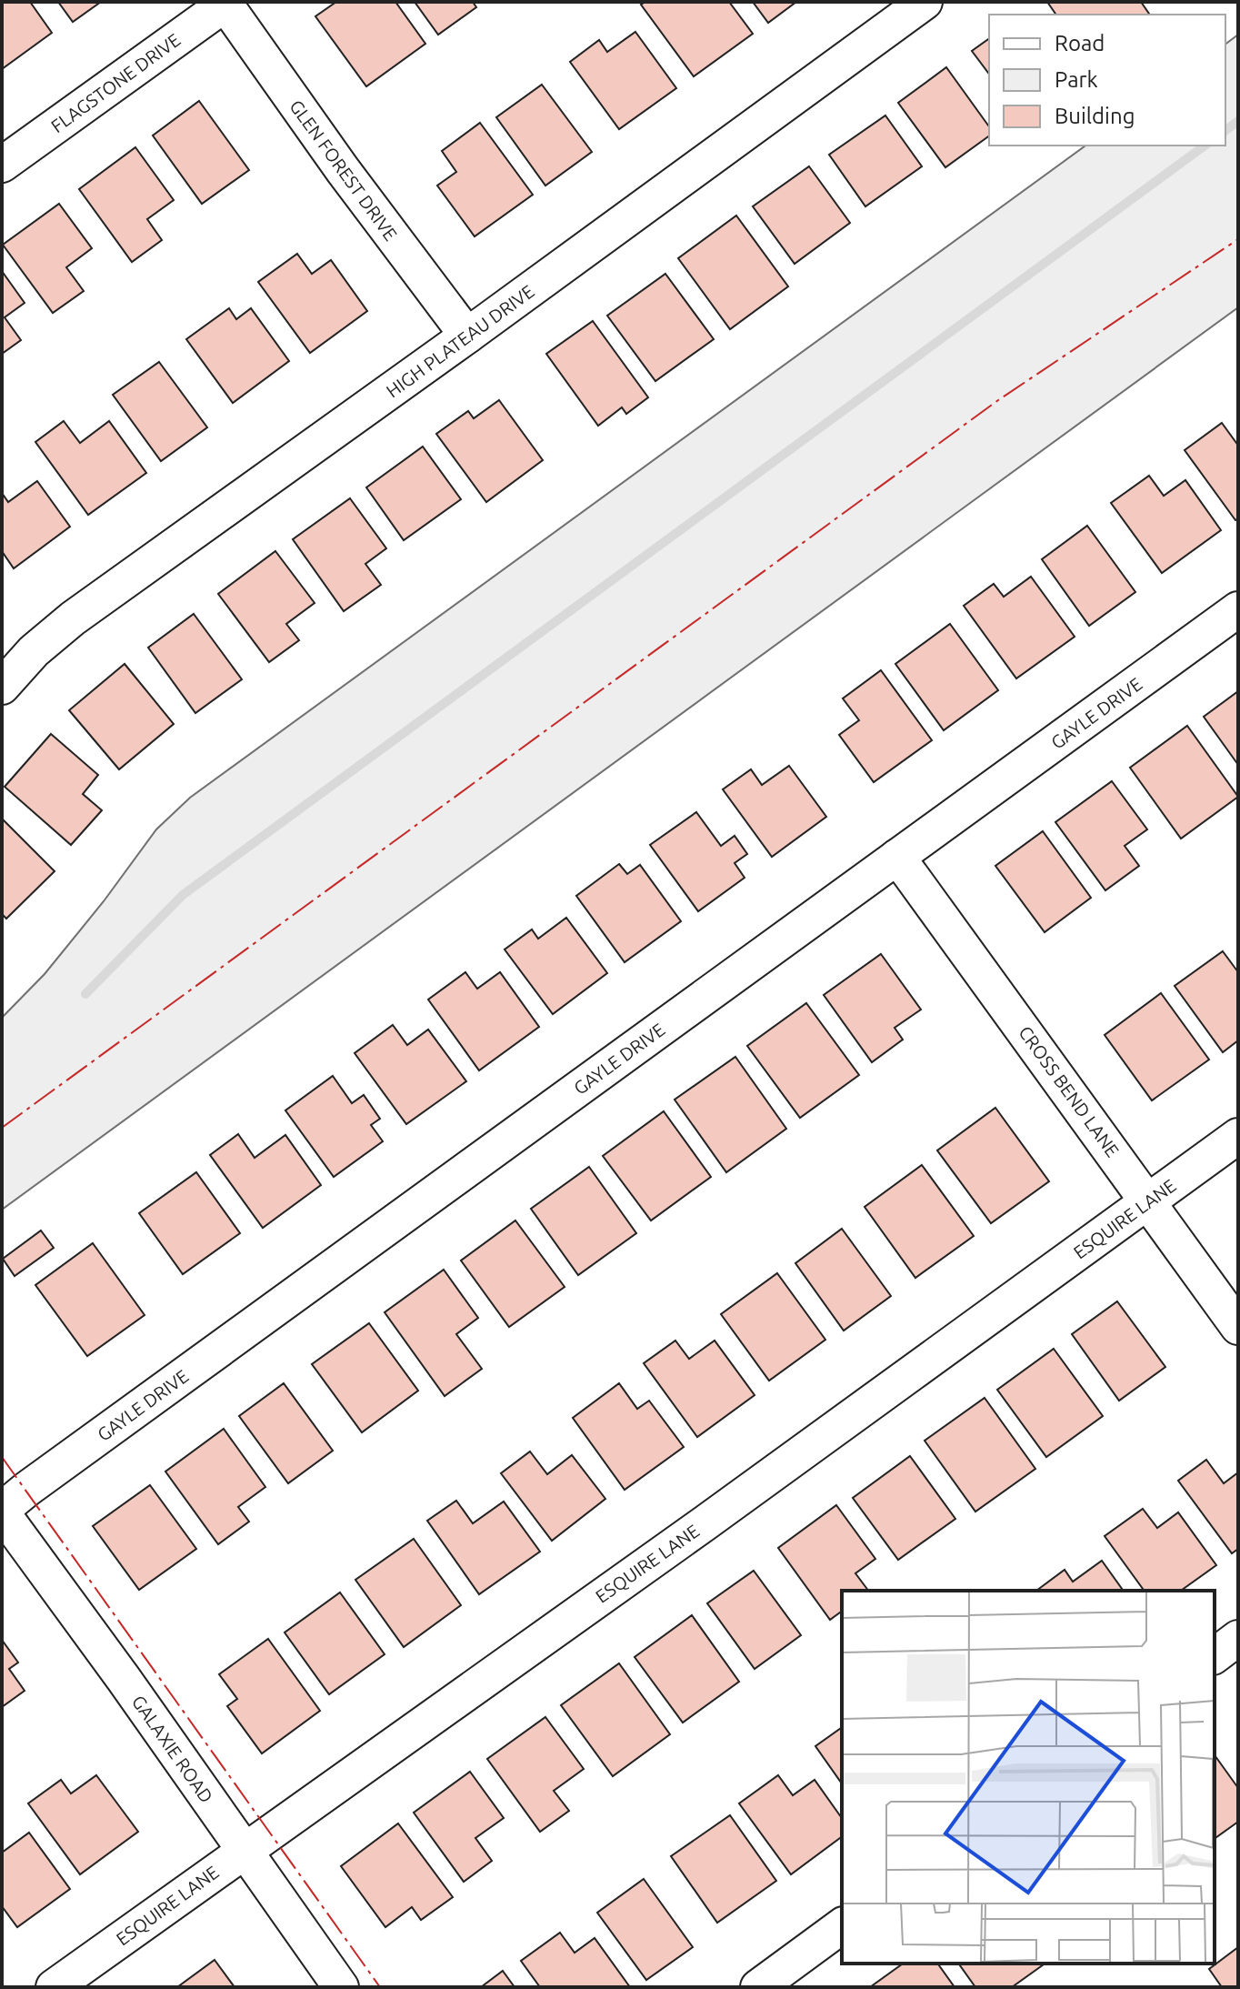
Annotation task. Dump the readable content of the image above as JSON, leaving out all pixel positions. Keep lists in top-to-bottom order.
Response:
{
  "streets": {
    "street": [
      "FLAGSTONE DRIVE",
      "GLEN FOREST DRIVE",
      "HIGH PLATEAU DRIVE",
      "GAYLE DRIVE",
      "CROSS BEND LANE",
      "ESQUIRE LANE",
      "GALAXIE ROAD"
    ]
  },
  "crossings": [
    ["FLAGSTONE DRIVE", "GLEN FOREST DRIVE"],
    ["GLEN FOREST DRIVE", "HIGH PLATEAU DRIVE"],
    ["GAYLE DRIVE", "CROSS BEND LANE"],
    ["GAYLE DRIVE", "GALAXIE ROAD"],
    ["CROSS BEND LANE", "ESQUIRE LANE"],
    ["ESQUIRE LANE", "GALAXIE ROAD"]
  ],
  "legend": ["Road", "Park", "Building"]
}
